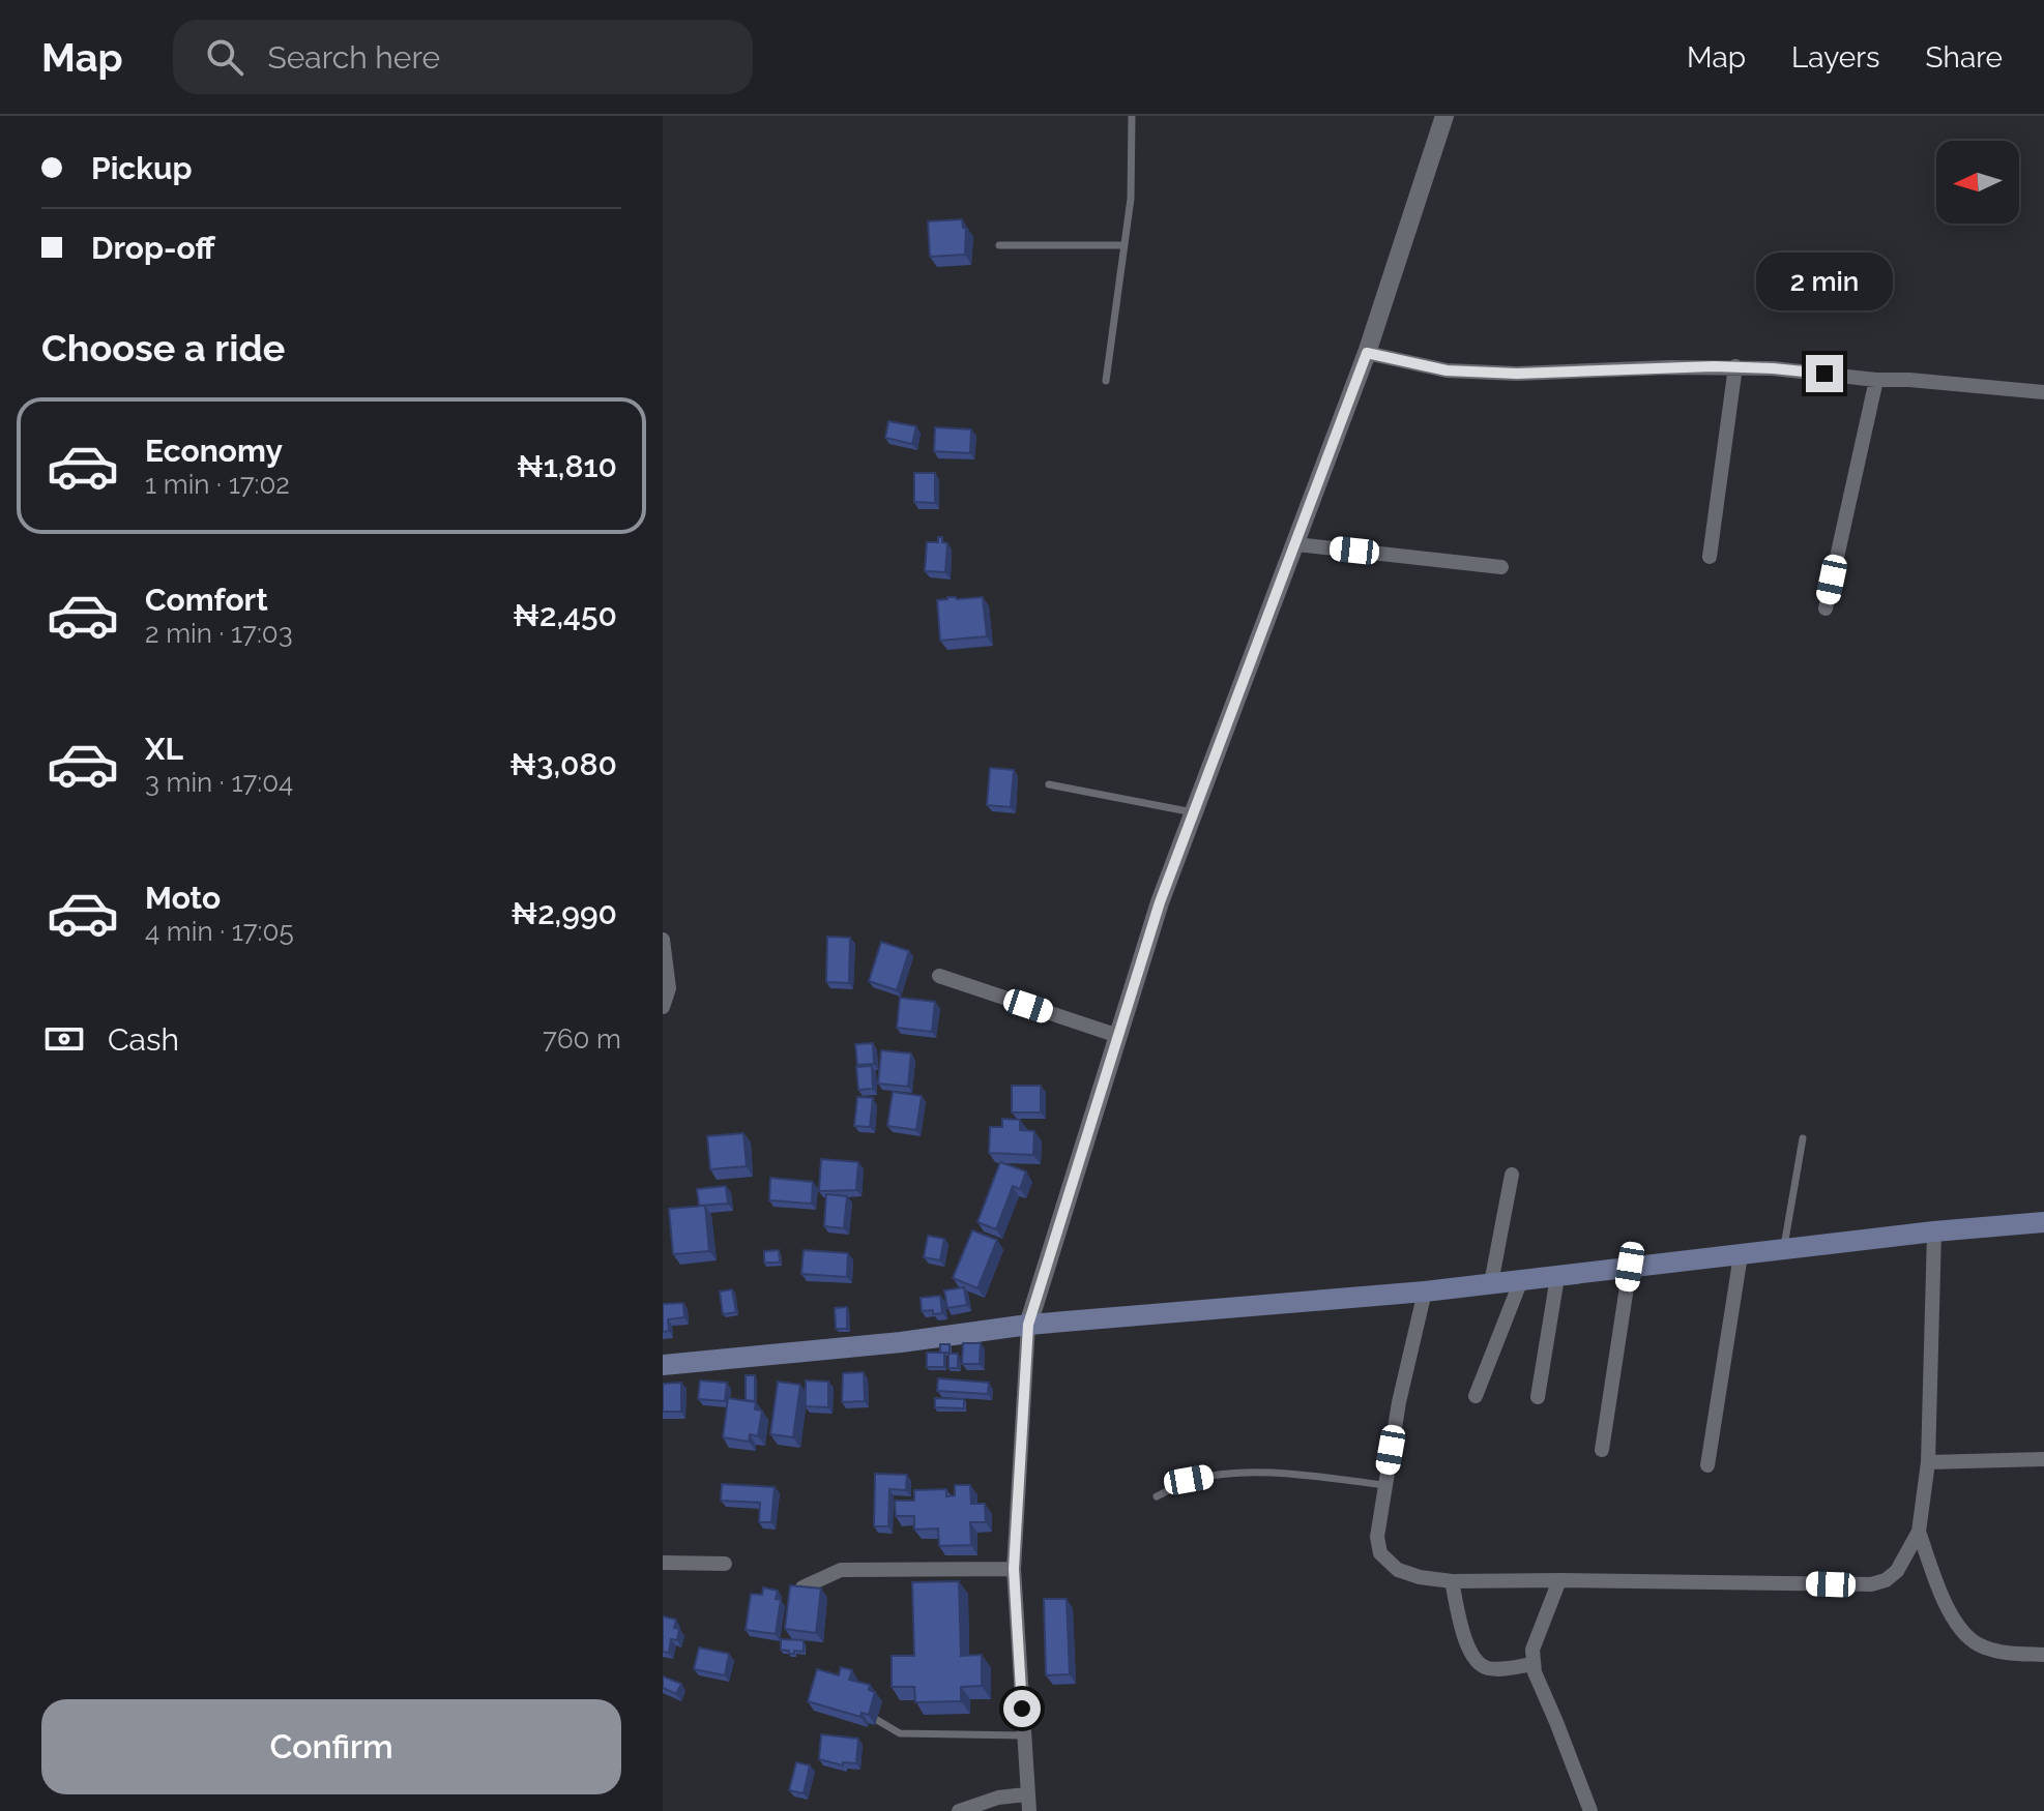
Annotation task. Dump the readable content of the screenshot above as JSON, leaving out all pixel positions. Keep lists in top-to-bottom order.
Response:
{
  "north": "left",
  "page": {
    "header": "Map",
    "search": "Search here",
    "nav": ["Map", "Layers", "Share"],
    "banner": ["Pickup", "Drop-off"],
    "bubble": "2 min",
    "heading": "Choose a ride",
    "list": [
      {
        "name": "Economy",
        "note": "1 min · 17:02",
        "value": "₦1,810"
      },
      {
        "name": "Comfort",
        "note": "2 min · 17:03",
        "value": "₦2,450"
      },
      {
        "name": "XL",
        "note": "3 min · 17:04",
        "value": "₦3,080"
      },
      {
        "name": "Moto",
        "note": "4 min · 17:05",
        "value": "₦2,990"
      }
    ],
    "pay": ["Cash", "760 m"],
    "buttons": "Confirm"
  }
}
